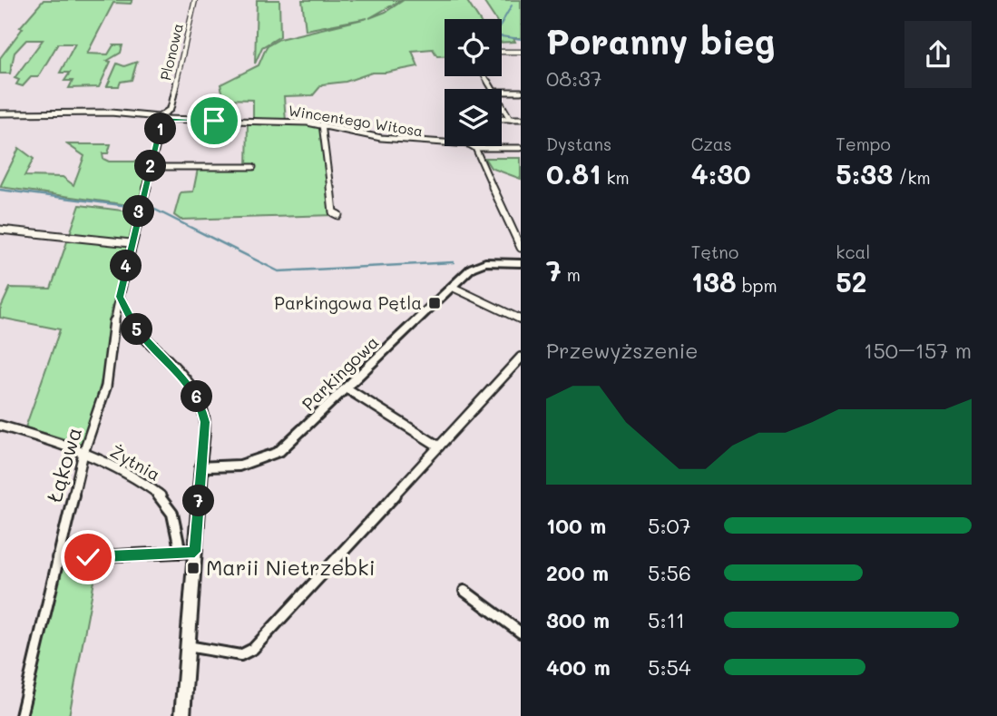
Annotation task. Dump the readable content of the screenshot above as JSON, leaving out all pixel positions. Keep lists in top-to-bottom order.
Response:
{
  "streets": {
    "street": [
      "Plonowa",
      "Wincentego Witosa",
      "Parkingowa",
      "Żytnia",
      "Łąkowa"
    ]
  },
  "crossings": [
    ["Plonowa", "Wincentego Witosa"],
    ["Żytnia", "Łąkowa"]
  ],
  "places": {
    "transit": ["Parkingowa Pętla", "Marii Nietrzebki"]
  },
  "page": {
    "heading": ["Poranny bieg", "08:37"],
    "stats": [
      ["Dystans", "0.81 km"],
      ["Czas", "4:30"],
      ["Tempo", "5:33 /km"],
      ["7 m"],
      ["Tętno", "138 bpm"],
      ["kcal", "52"]
    ],
    "pins": [
      "1",
      "2",
      "3",
      "4",
      "5",
      "6",
      "7"
    ],
    "chart": ["Przewyższenie", "150–157 m"],
    "list": [
      {
        "name": "100 m",
        "note": "5:07"
      },
      {
        "name": "200 m",
        "note": "5:56"
      },
      {
        "name": "300 m",
        "note": "5:11"
      },
      {
        "name": "400 m",
        "note": "5:54"
      }
    ]
  }
}
